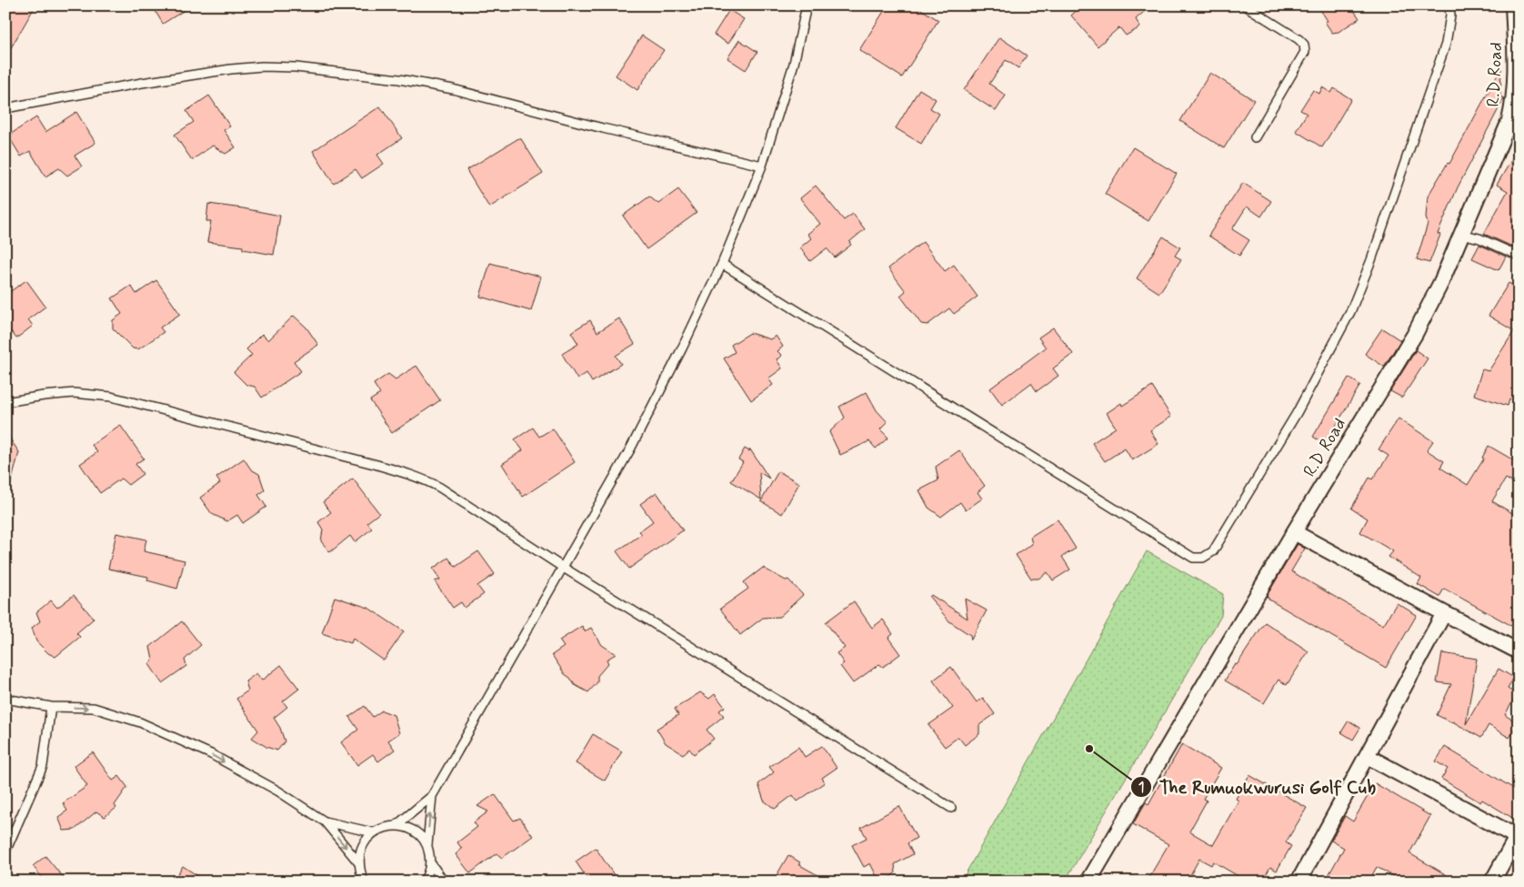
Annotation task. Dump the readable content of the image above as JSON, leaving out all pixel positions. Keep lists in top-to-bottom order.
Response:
{
  "streets": {
    "street": ["R.D Road"]
  },
  "places": ["The Rumuokwurusi Golf Cub"]
}
